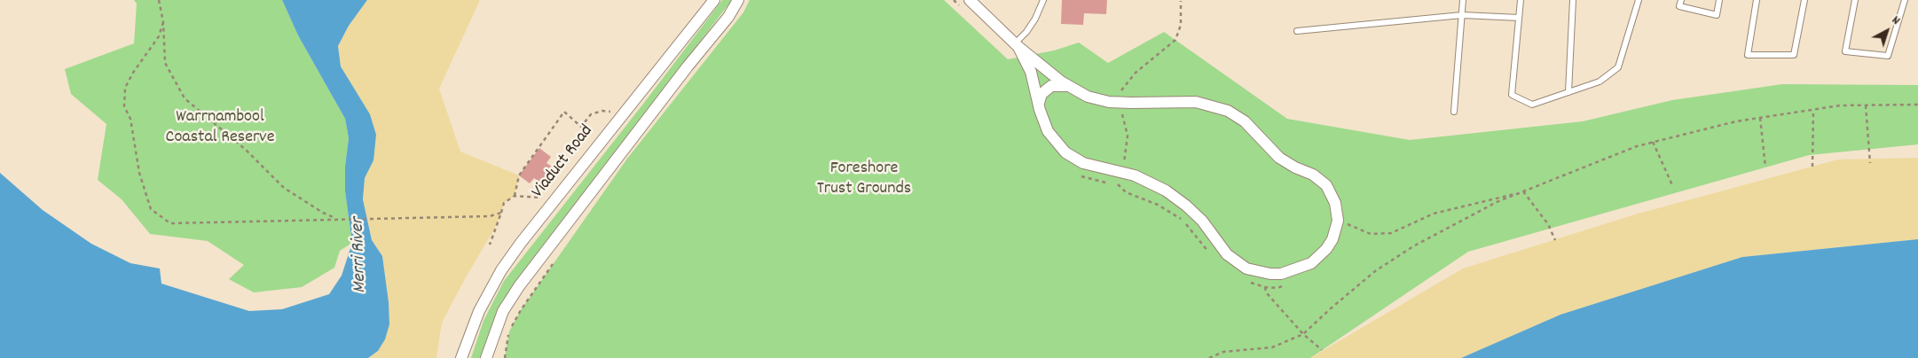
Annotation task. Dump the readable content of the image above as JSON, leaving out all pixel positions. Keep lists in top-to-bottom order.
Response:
{
  "streets": {
    "street": ["Viaduct Road"]
  },
  "water": ["Merri River"],
  "parks": ["Warrnambool Coastal Reserve", "Foreshore Trust Grounds"],
  "north": "top right"
}
